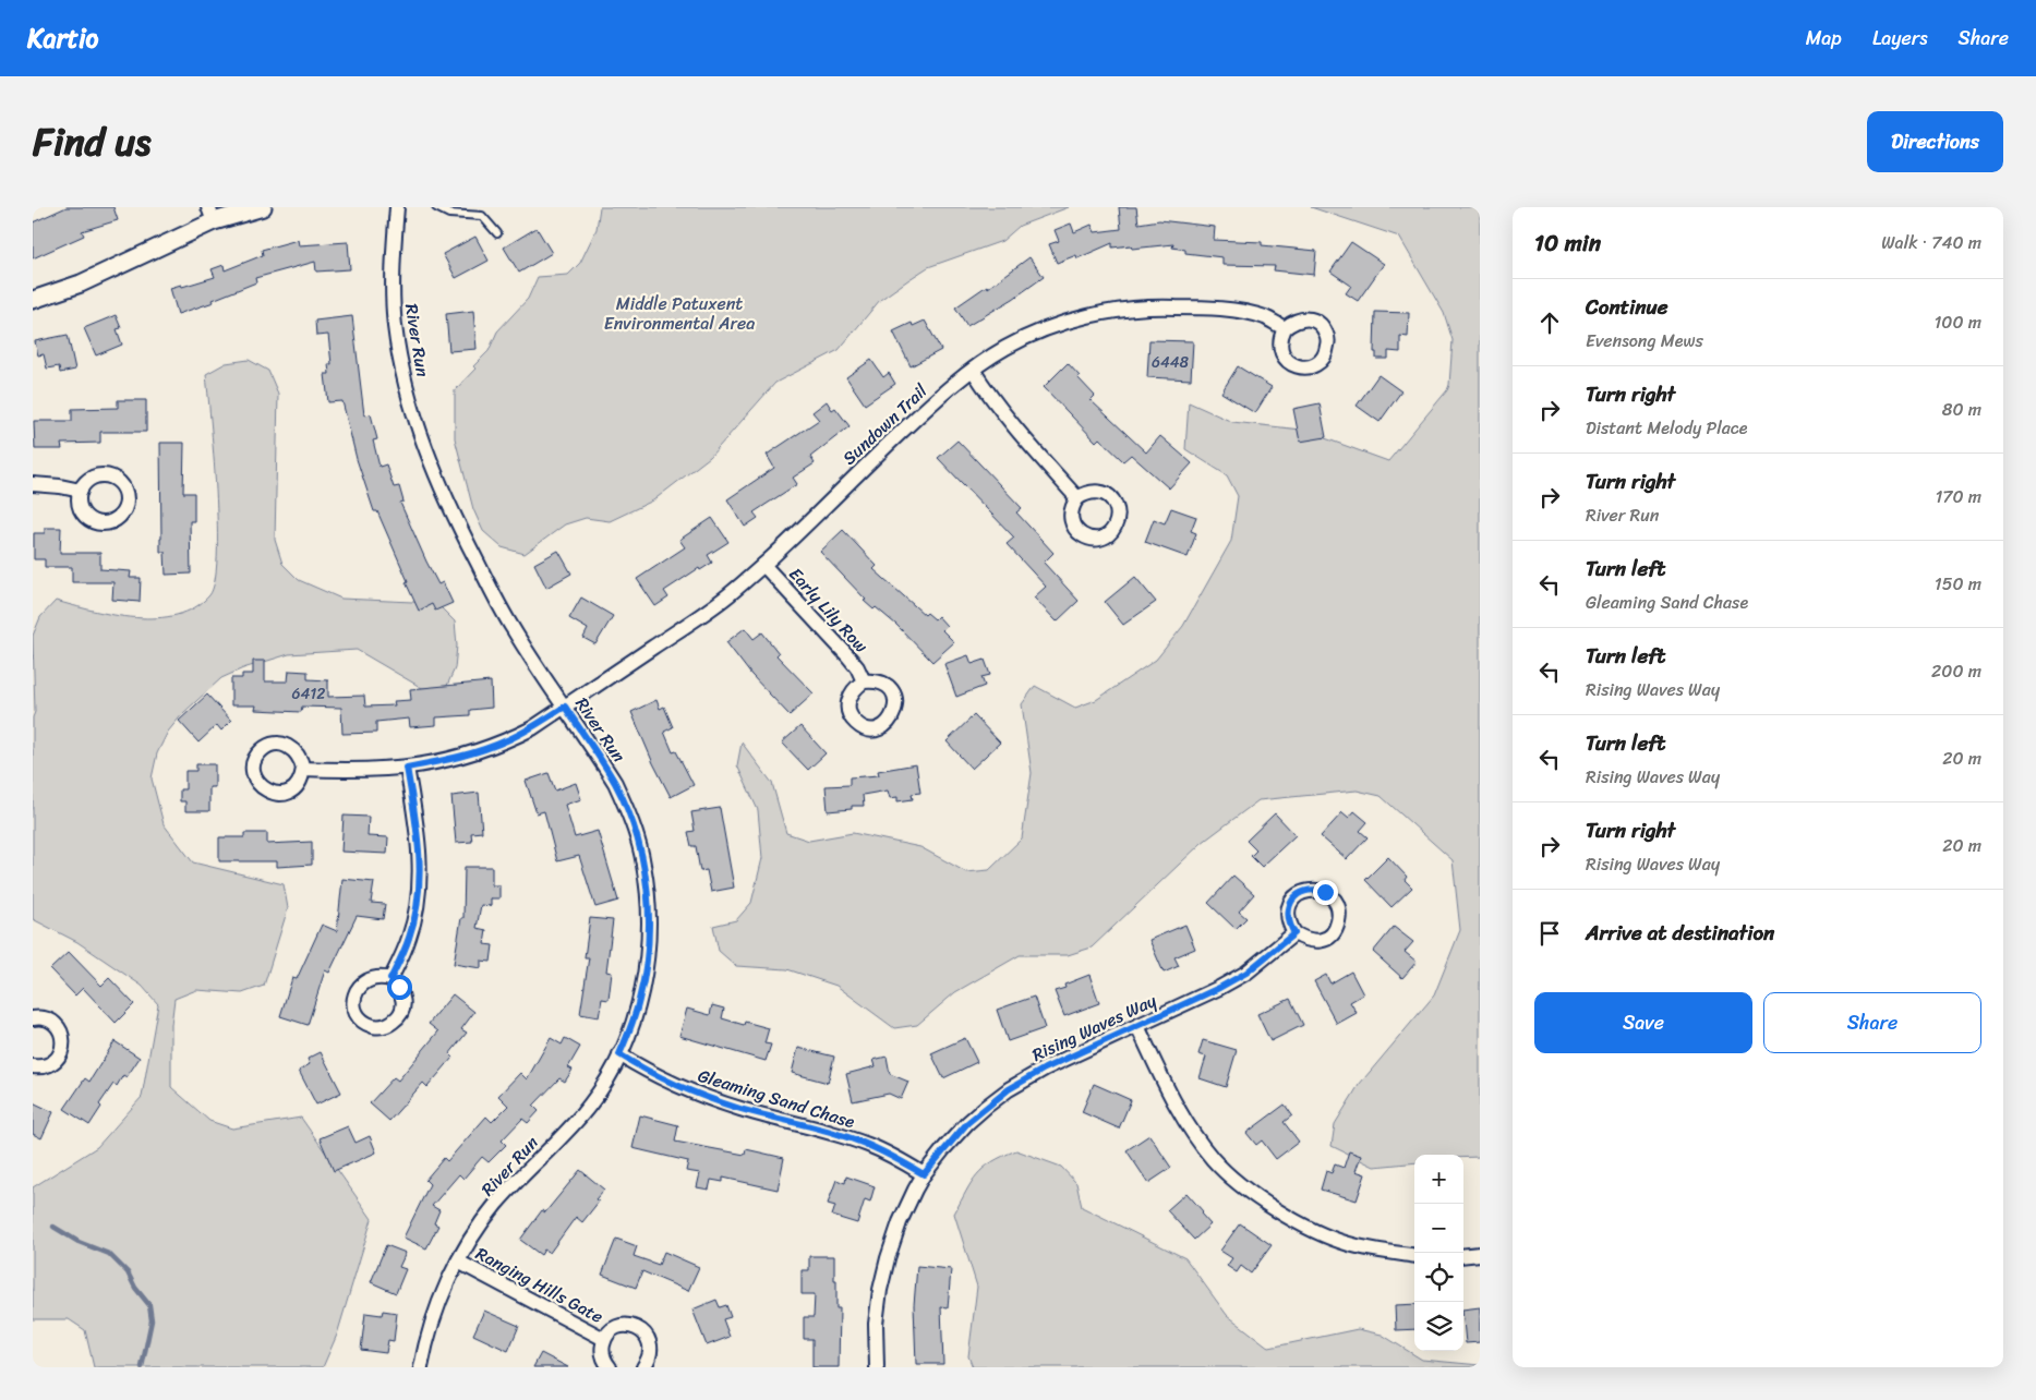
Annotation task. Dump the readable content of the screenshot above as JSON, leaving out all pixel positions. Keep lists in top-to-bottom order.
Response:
{
  "streets": {
    "street": [
      "River Run",
      "Sundown Trail",
      "Early Lily Row",
      "Rising Waves Way",
      "Gleaming Sand Chase",
      "Ranging Hills Gate"
    ]
  },
  "crossings": [
    ["River Run", "Sundown Trail"],
    ["River Run", "Gleaming Sand Chase"],
    ["River Run", "Ranging Hills Gate"],
    ["Sundown Trail", "Early Lily Row"],
    ["Rising Waves Way", "Gleaming Sand Chase"]
  ],
  "parks": ["Middle Patuxent Environmental Area"],
  "house_numbers": ["6448", "6412"],
  "page": {
    "header": "Kartio",
    "nav": ["Map", "Layers", "Share"],
    "title": "Find us",
    "buttons": [
      "Directions",
      ["Save", "Share"]
    ],
    "heading": ["10 min", "Walk · 740 m"],
    "list": [
      ["Continue", "Evensong Mews", "100 m"],
      ["Turn right", "Distant Melody Place", "80 m"],
      ["Turn right", "River Run", "170 m"],
      ["Turn left", "Gleaming Sand Chase", "150 m"],
      ["Turn left", "Rising Waves Way", "200 m"],
      ["Turn left", "Rising Waves Way", "20 m"],
      ["Turn right", "Rising Waves Way", "20 m"],
      "Arrive at destination"
    ],
    "map_buttons": ["+", "−"]
  }
}
